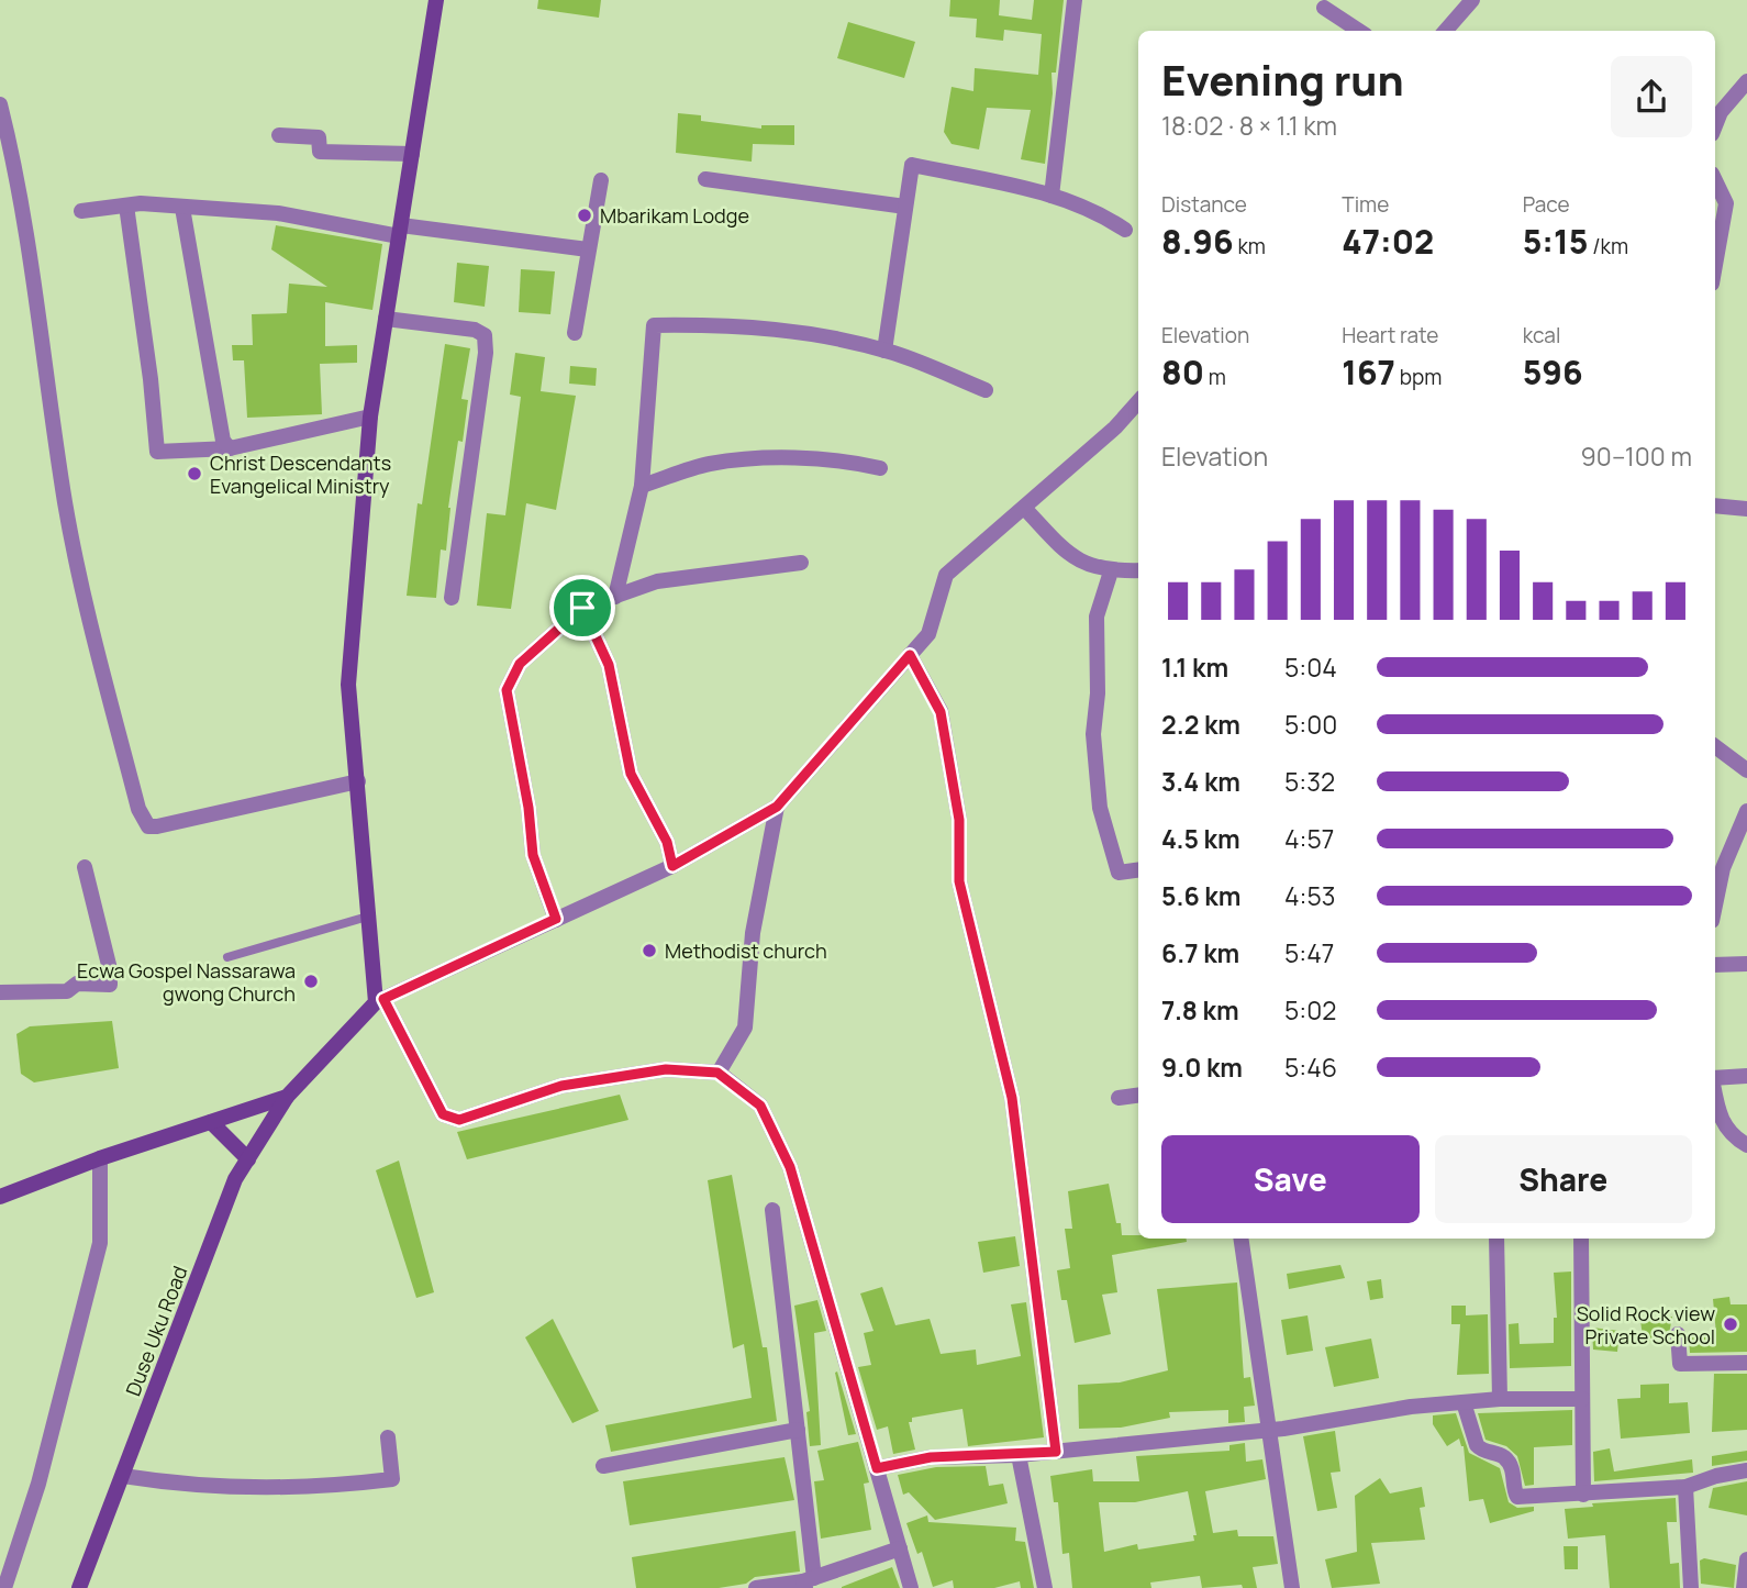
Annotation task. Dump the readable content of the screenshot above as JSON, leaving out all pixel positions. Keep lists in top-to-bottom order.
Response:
{
  "streets": {
    "street": ["Duse Uku Road"]
  },
  "places": [
    "Mbarikam Lodge",
    "Christ Descendants Evangelical Ministry",
    "Methodist church",
    "Ecwa Gospel Nassarawa gwong Church",
    "Solid Rock view Private School"
  ],
  "page": {
    "heading": ["Evening run", "18:02 · 8 × 1.1 km"],
    "stats": [
      ["Distance", "8.96 km"],
      ["Time", "47:02"],
      ["Pace", "5:15 /km"],
      ["Elevation", "80 m"],
      ["Heart rate", "167 bpm"],
      ["kcal", "596"]
    ],
    "chart": ["Elevation", "90–100 m"],
    "list": [
      {
        "name": "1.1 km",
        "note": "5:04"
      },
      {
        "name": "2.2 km",
        "note": "5:00"
      },
      {
        "name": "3.4 km",
        "note": "5:32"
      },
      {
        "name": "4.5 km",
        "note": "4:57"
      },
      {
        "name": "5.6 km",
        "note": "4:53"
      },
      {
        "name": "6.7 km",
        "note": "5:47"
      },
      {
        "name": "7.8 km",
        "note": "5:02"
      },
      {
        "name": "9.0 km",
        "note": "5:46"
      }
    ],
    "buttons": ["Save", "Share"]
  }
}
